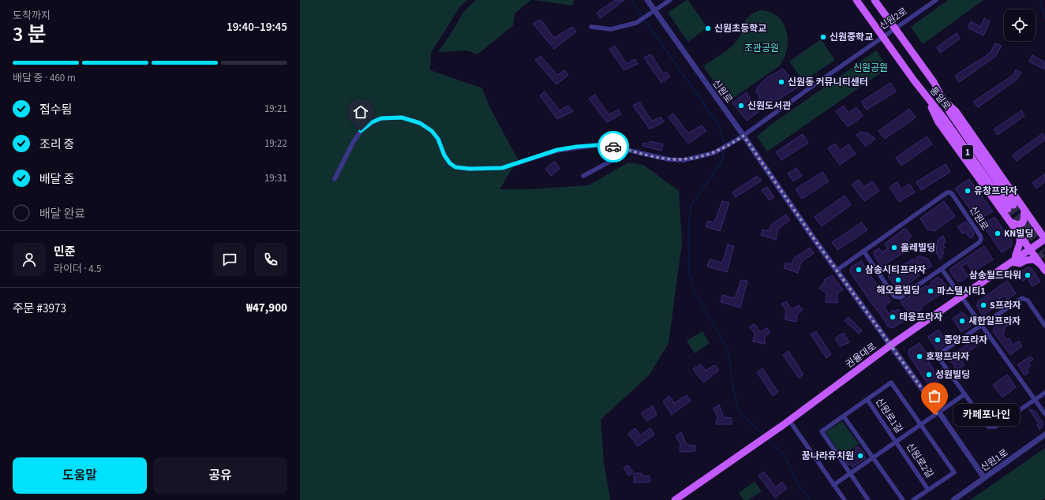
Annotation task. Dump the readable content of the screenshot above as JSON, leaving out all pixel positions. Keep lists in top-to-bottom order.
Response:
{
  "streets": {
    "main road": ["통일로", "1", "권율대로"],
    "street": [
      "신원2로",
      "신원로",
      "신원로1길",
      "신원로2길",
      "신원1로"
    ]
  },
  "crossings": [
    ["신원2로", "신원로"],
    ["신원2로", "통일로"],
    ["신원로", "권율대로"],
    ["신원로", "신원1로"],
    ["신원로1길", "신원로2길"]
  ],
  "parks": ["조관공원", "신원공원"],
  "places": [
    "신원초등학교",
    "신원중학교",
    "신원동 커뮤니티센터",
    "신원도서관",
    "유창프라자",
    "KN빌딩",
    "올레빌딩",
    "삼송시티프라자",
    "삼송월드타워",
    "해오름빌딩",
    "파스텔시티1",
    "S프라자",
    "태웅프라자",
    "새한일프라자",
    "중앙프라자",
    "호평프라자",
    "성원빌딩",
    "카페포나인",
    "꿈나라유치원"
  ],
  "page": {
    "heading": ["3 분", "도착까지", "19:40–19:45"],
    "panel": [
      "민준",
      "라이더 · 4.5",
      "주문 #3973",
      "₩47,900"
    ],
    "bar": "배달 중 · 460 m",
    "list": [
      ["접수됨", "19:21"],
      ["조리 중", "19:22"],
      ["배달 중", "19:31"],
      "배달 완료"
    ],
    "bubble": "카페포나인",
    "buttons": ["도움말", "공유"]
  }
}
